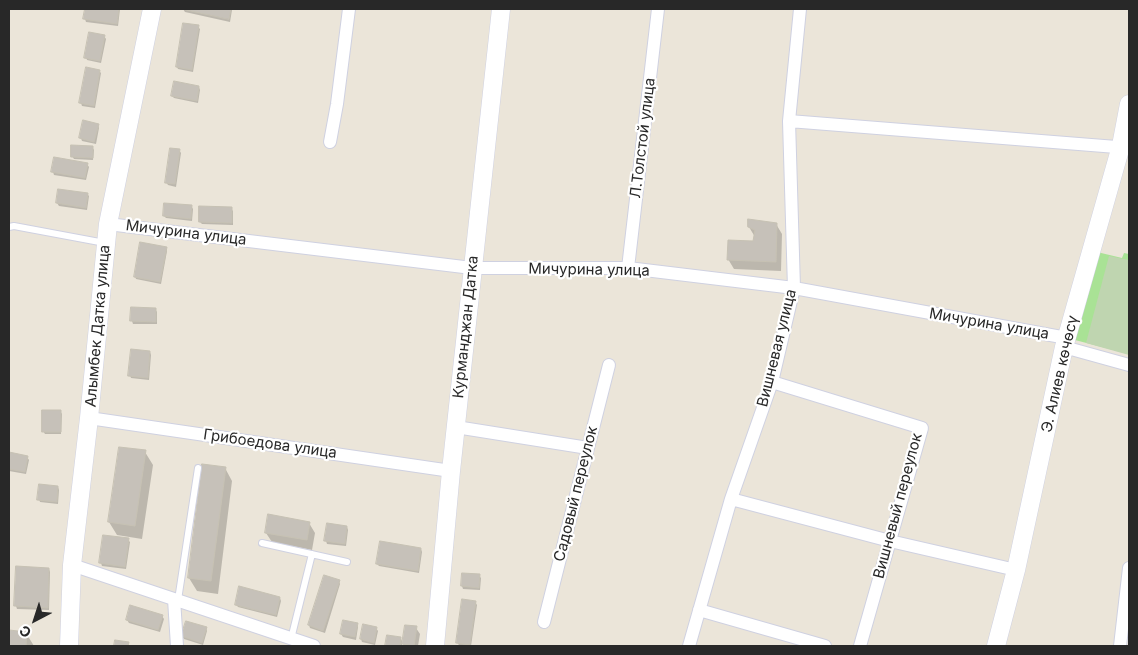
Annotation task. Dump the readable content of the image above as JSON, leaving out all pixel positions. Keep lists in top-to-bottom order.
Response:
{
  "streets": {
    "main road": ["Алымбек Датка улица", "Курманджан Датка", "Э. Алиев көчөсү"],
    "street": [
      "Л.Толстой улица",
      "Мичурина улица",
      "Вишневая улица",
      "Грибоедова улица",
      "Садовый переулок",
      "Вишневый переулок"
    ]
  },
  "crossings": [
    ["Л.Толстой улица", "Мичурина улица"],
    ["Мичурина улица", "Алымбек Датка улица"],
    ["Мичурина улица", "Курманджан Датка"],
    ["Мичурина улица", "Вишневая улица"],
    ["Мичурина улица", "Э. Алиев көчөсү"],
    ["Алымбек Датка улица", "Грибоедова улица"],
    ["Курманджан Датка", "Грибоедова улица"],
    ["Вишневая улица", "Вишневый переулок"]
  ],
  "north": "bottom left"
}
